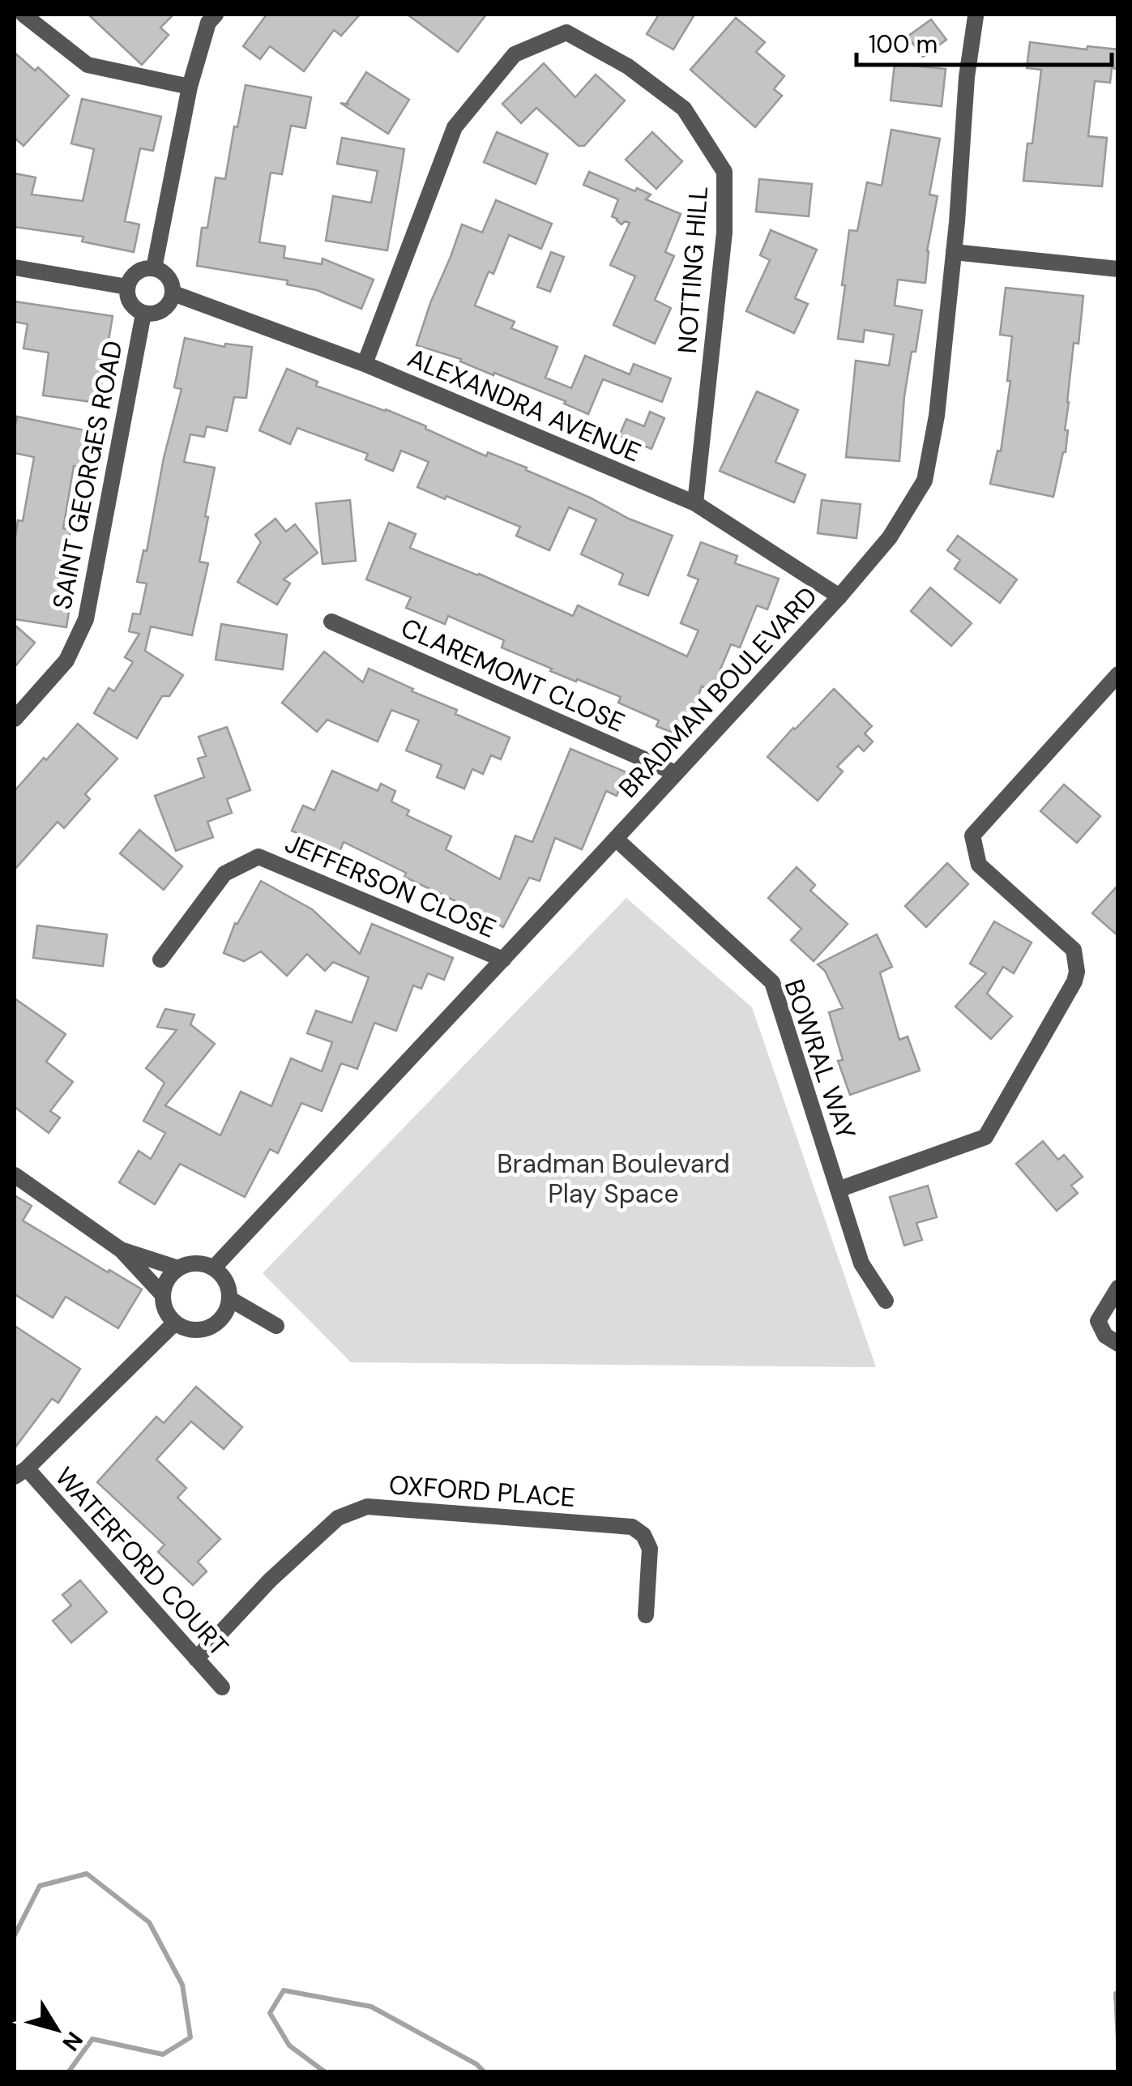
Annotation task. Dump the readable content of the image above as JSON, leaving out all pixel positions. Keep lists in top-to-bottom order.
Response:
{
  "streets": {
    "street": [
      "NOTTING HILL",
      "ALEXANDRA AVENUE",
      "SAINT GEORGES ROAD",
      "CLAREMONT CLOSE",
      "BRADMAN BOULEVARD",
      "JEFFERSON CLOSE",
      "BOWRAL WAY",
      "OXFORD PLACE",
      "WATERFORD COURT"
    ]
  },
  "crossings": [
    ["NOTTING HILL", "ALEXANDRA AVENUE"],
    ["ALEXANDRA AVENUE", "SAINT GEORGES ROAD"],
    ["ALEXANDRA AVENUE", "BRADMAN BOULEVARD"],
    ["CLAREMONT CLOSE", "BRADMAN BOULEVARD"],
    ["BRADMAN BOULEVARD", "JEFFERSON CLOSE"],
    ["BRADMAN BOULEVARD", "BOWRAL WAY"],
    ["OXFORD PLACE", "WATERFORD COURT"]
  ],
  "parks": ["Bradman Boulevard Play Space"],
  "scale_bar": "100 m",
  "north": "bottom right"
}
